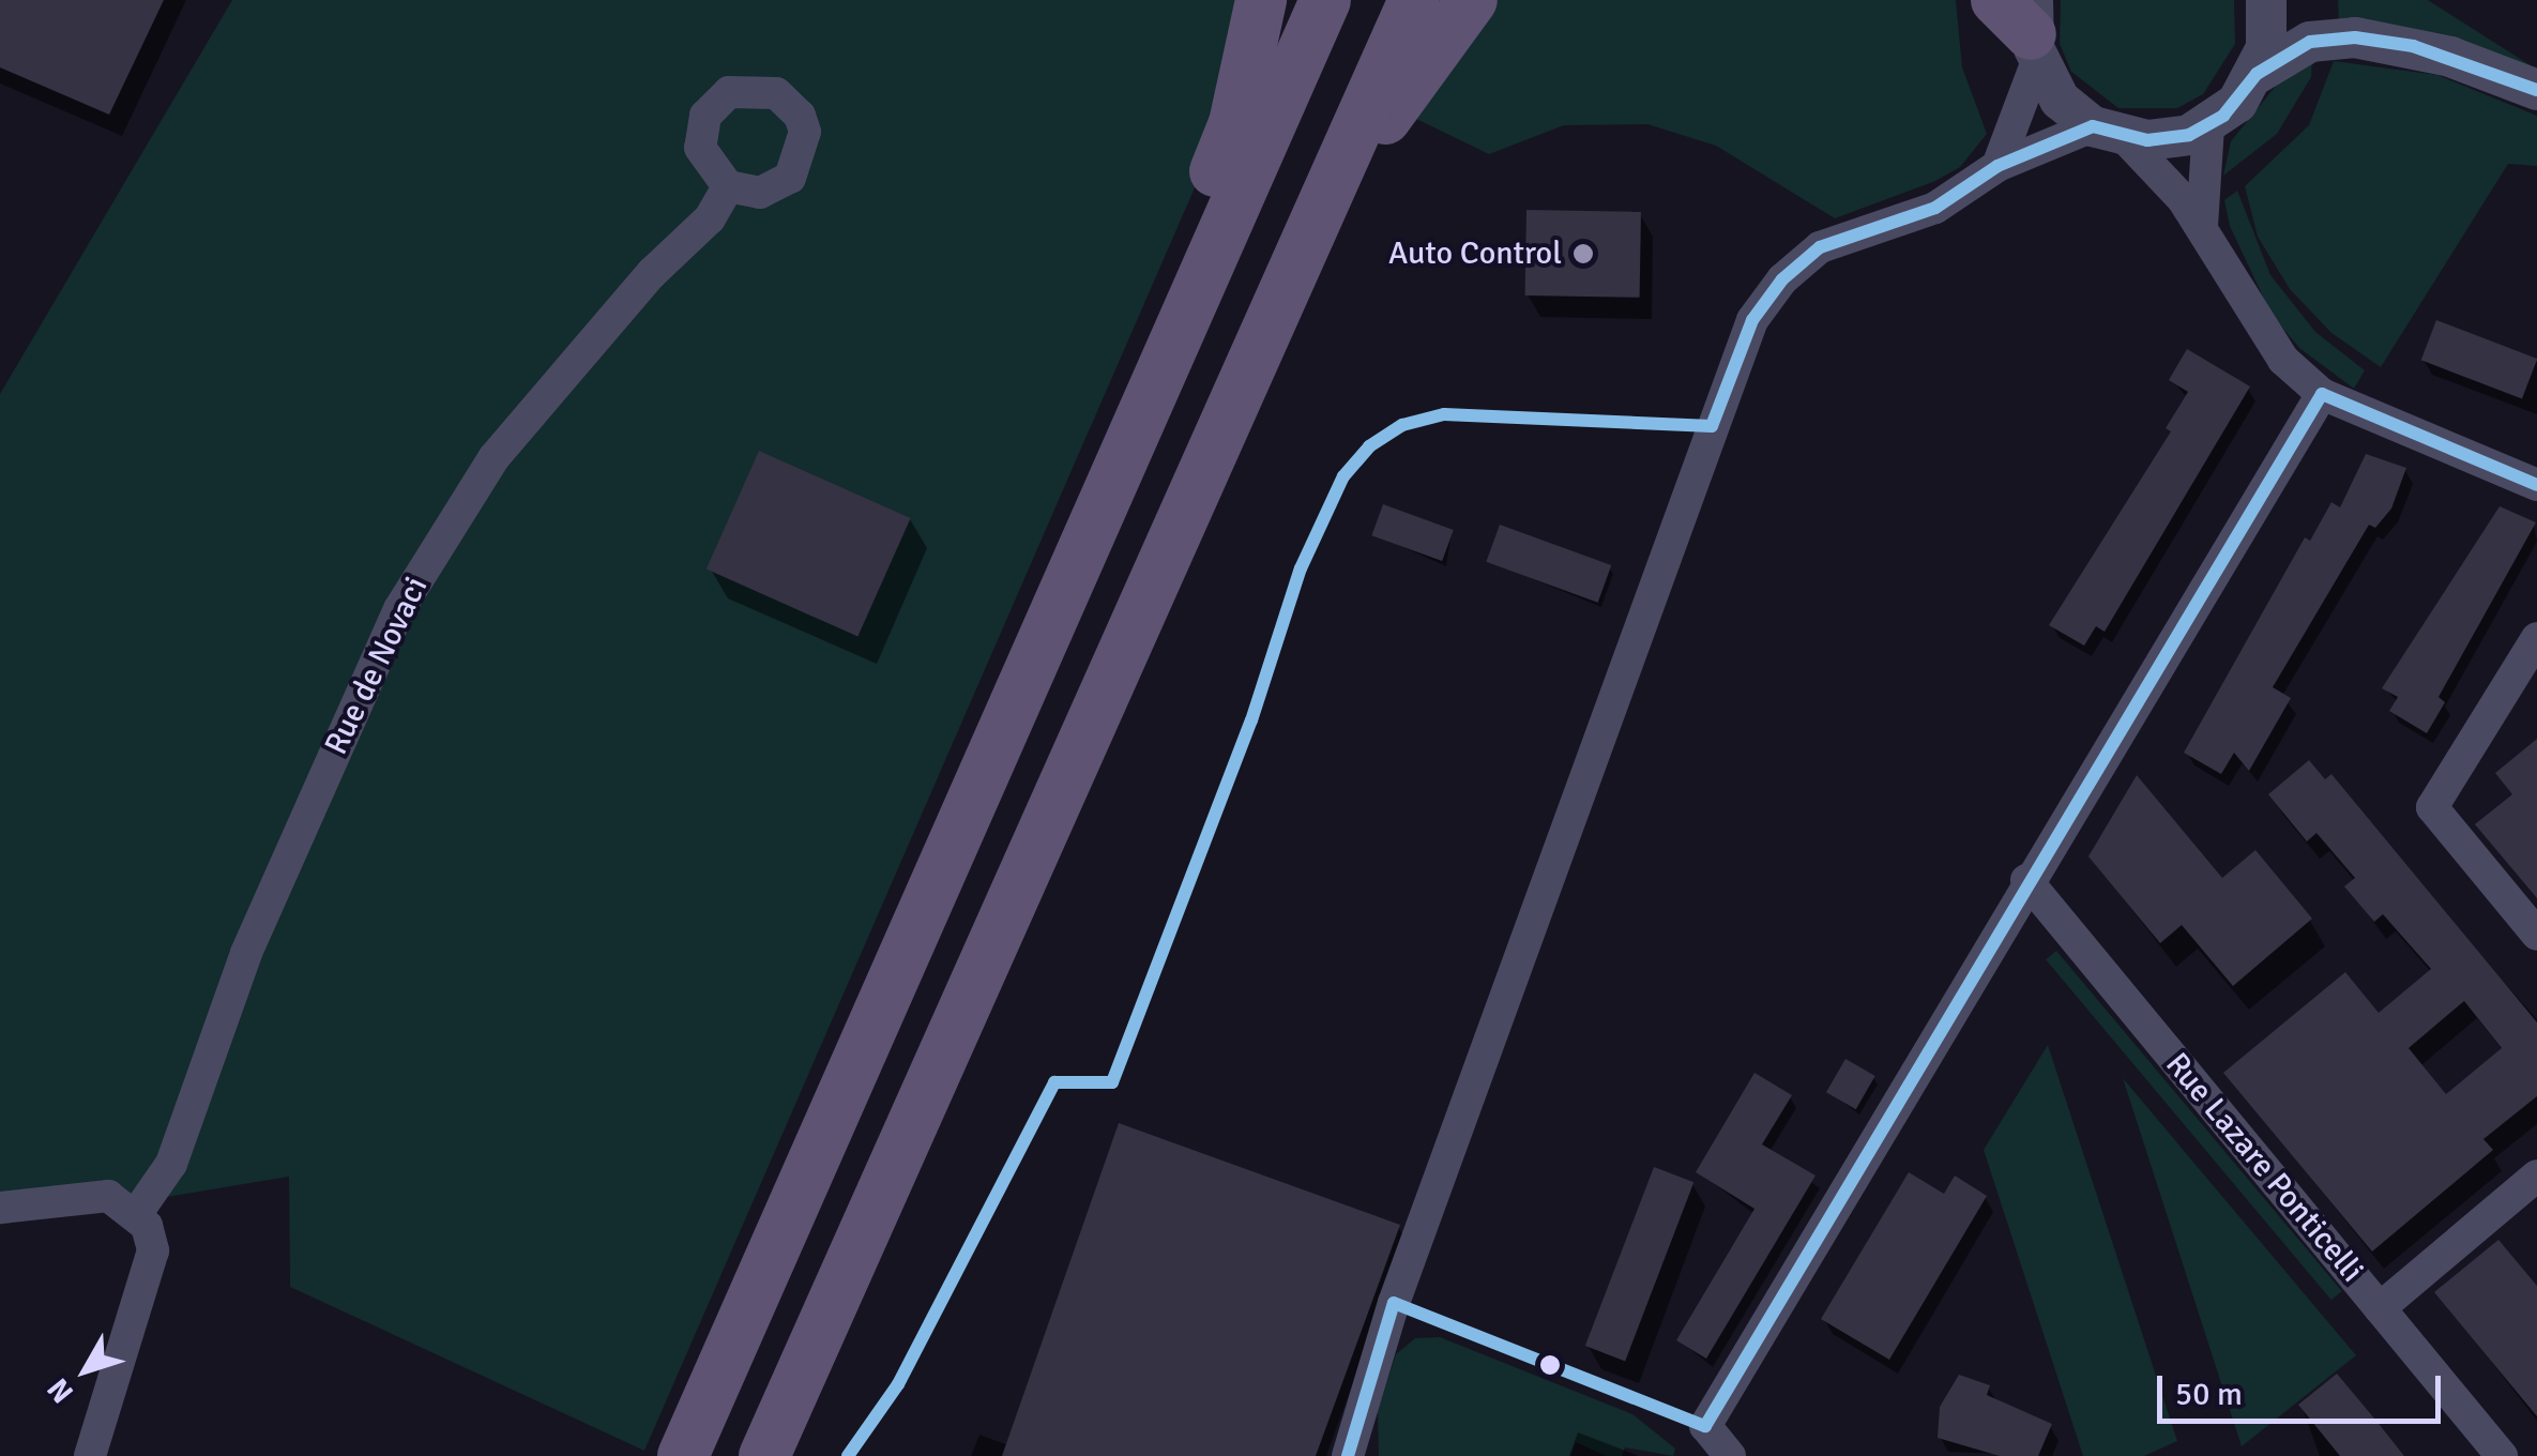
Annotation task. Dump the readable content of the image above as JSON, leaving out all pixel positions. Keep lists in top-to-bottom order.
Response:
{
  "streets": {
    "street": ["Rue de Novaci", "Rue Lazare Ponticelli"]
  },
  "places": ["Auto Control"],
  "scale_bar": "50 m",
  "north": "bottom left"
}
